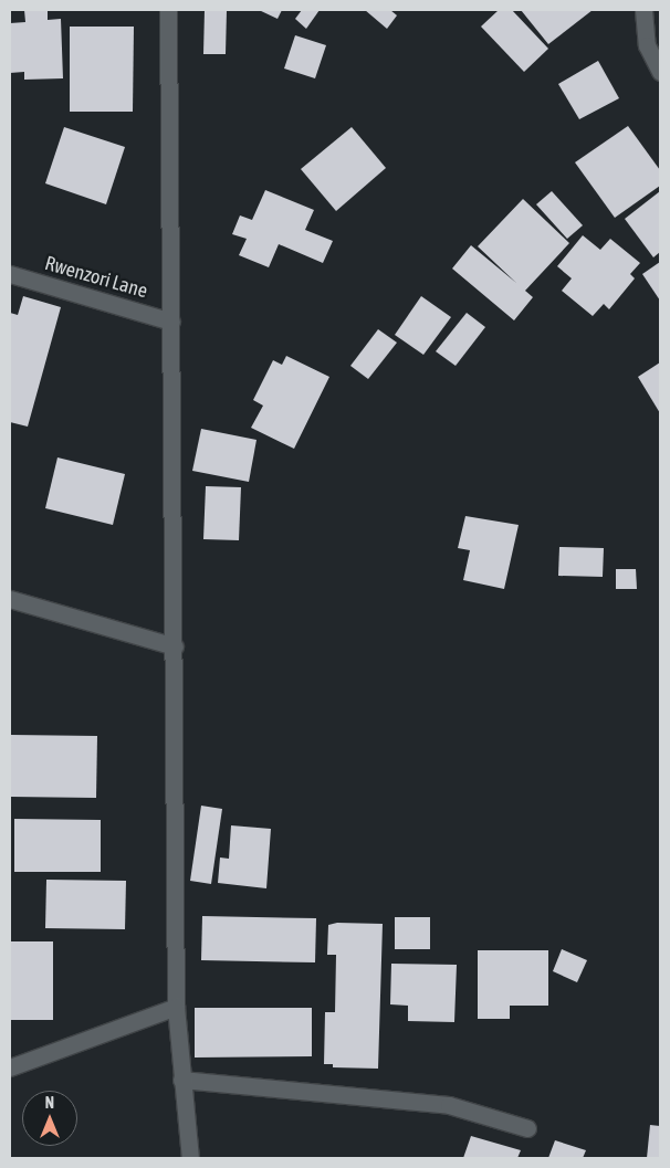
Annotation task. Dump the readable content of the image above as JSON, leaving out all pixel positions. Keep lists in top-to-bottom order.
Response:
{
  "streets": {
    "street": ["Rwenzori Lane"]
  },
  "north": "top"
}
